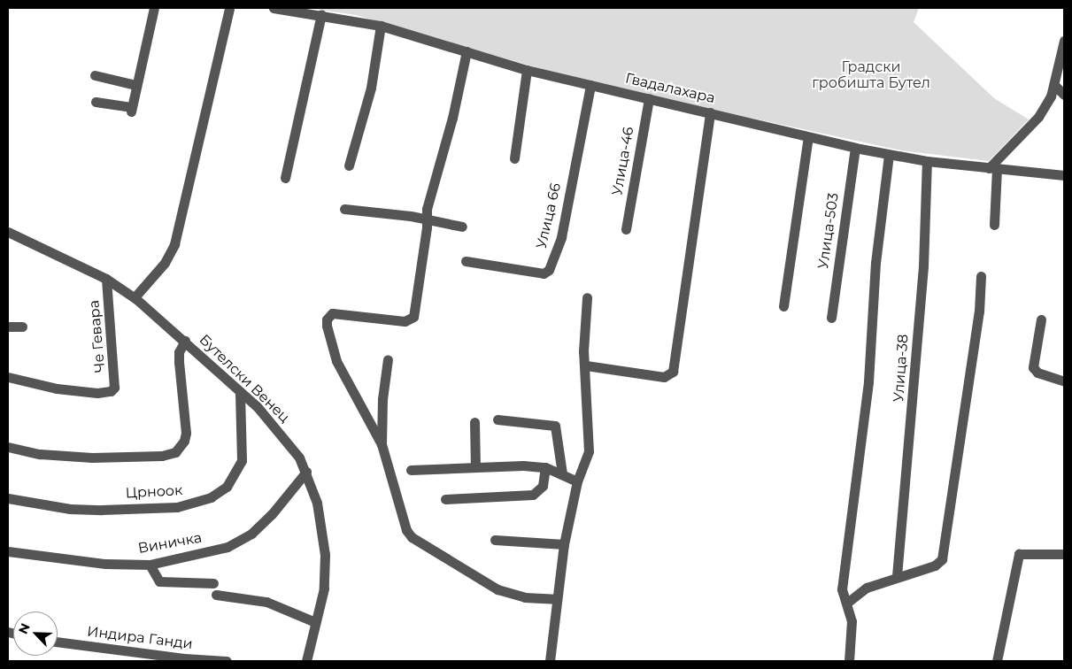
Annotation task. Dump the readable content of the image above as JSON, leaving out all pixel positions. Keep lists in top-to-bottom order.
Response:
{
  "streets": {
    "street": [
      "Гвадалахара",
      "Улица-46",
      "Улица 66",
      "Улица-503",
      "Че Гевара",
      "Улица-38",
      "Бутелски Венец",
      "Црноок",
      "Виничка",
      "Индира Ганди"
    ]
  },
  "crossings": [
    ["Гвадалахара", "Улица-46"],
    ["Гвадалахара", "Улица 66"],
    ["Гвадалахара", "Улица-503"],
    ["Гвадалахара", "Улица-38"],
    ["Че Гевара", "Бутелски Венец"],
    ["Бутелски Венец", "Црноок"],
    ["Бутелски Венец", "Виничка"]
  ],
  "parks": ["Градски гробишта Бутел"],
  "north": "top left"
}
